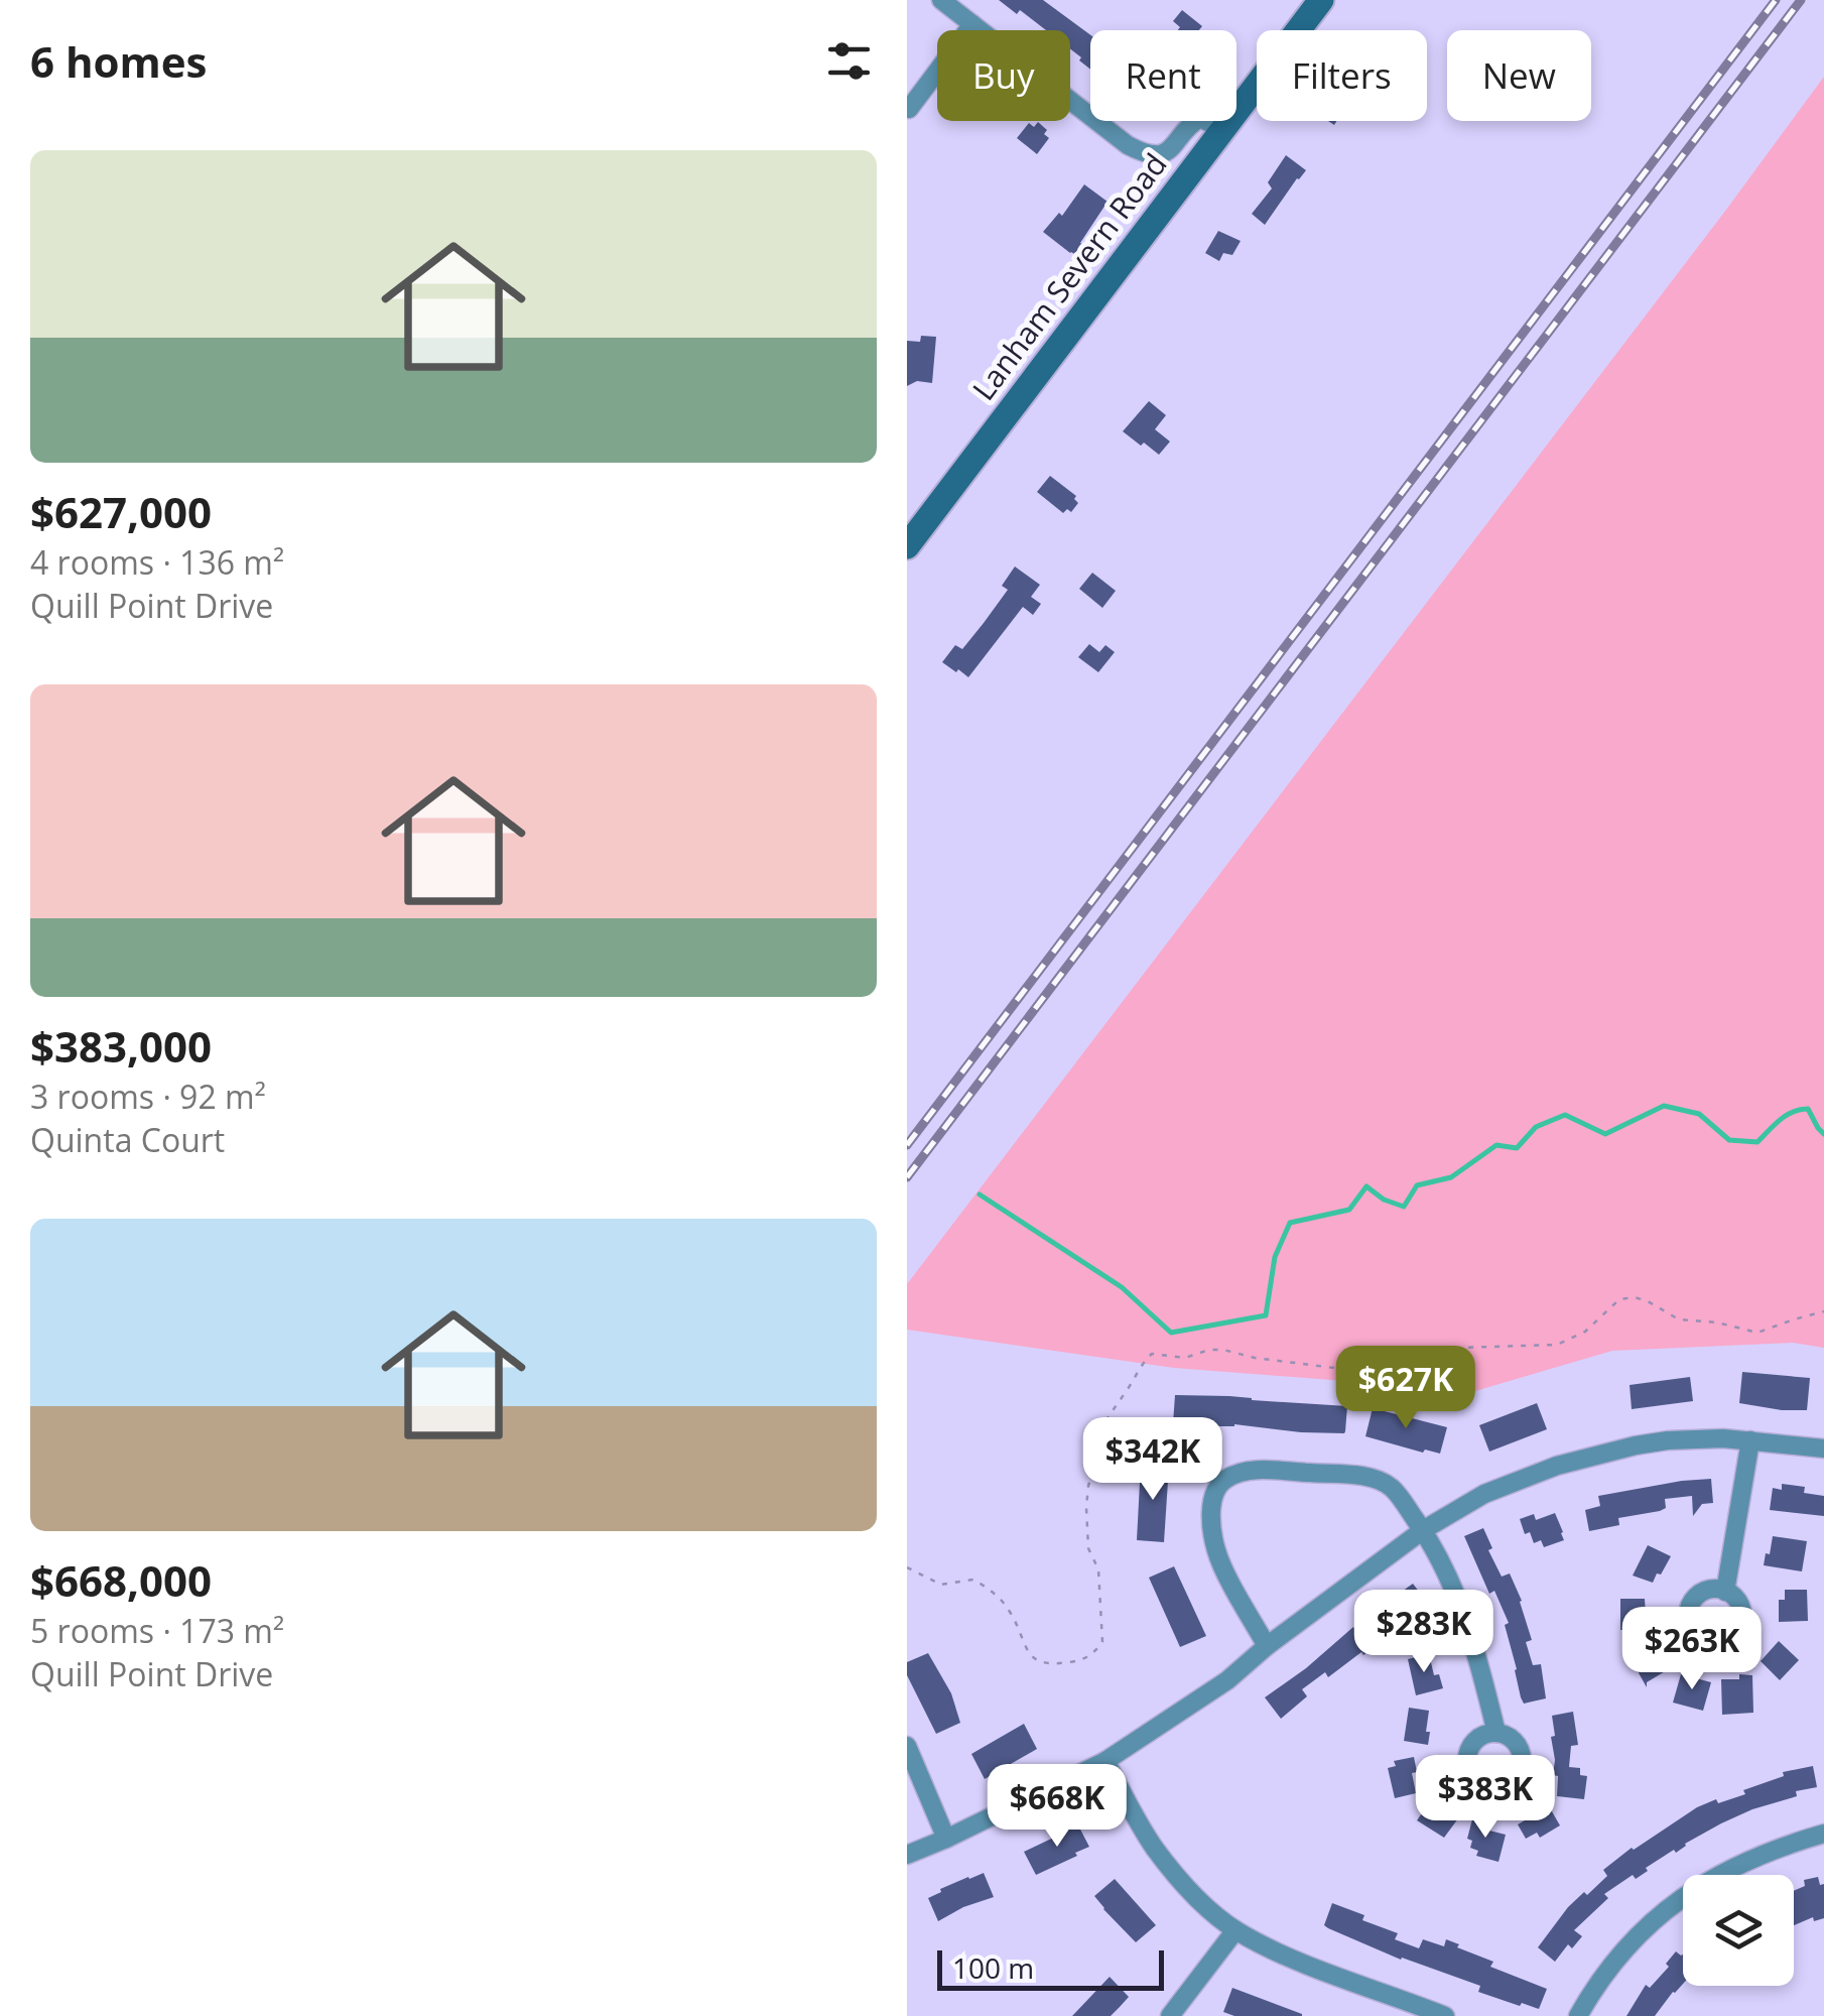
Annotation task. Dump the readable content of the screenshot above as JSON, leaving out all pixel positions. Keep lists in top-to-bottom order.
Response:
{
  "streets": {
    "main road": ["Lanham Severn Road"]
  },
  "scale_bar": "100 m",
  "page": {
    "heading": "6 homes",
    "chip": [
      "Buy",
      "Rent",
      "Filters",
      "New"
    ],
    "list": [
      {
        "name": "$627,000",
        "note": "4 rooms · 136 m² · Quill Point Drive"
      },
      {
        "name": "$383,000",
        "note": "3 rooms · 92 m² · Quinta Court"
      },
      {
        "name": "$668,000",
        "note": "5 rooms · 173 m² · Quill Point Drive"
      }
    ],
    "price": [
      "$627K",
      "$342K",
      "$283K",
      "$263K",
      "$383K",
      "$668K"
    ],
    "scale": "100 m"
  }
}
